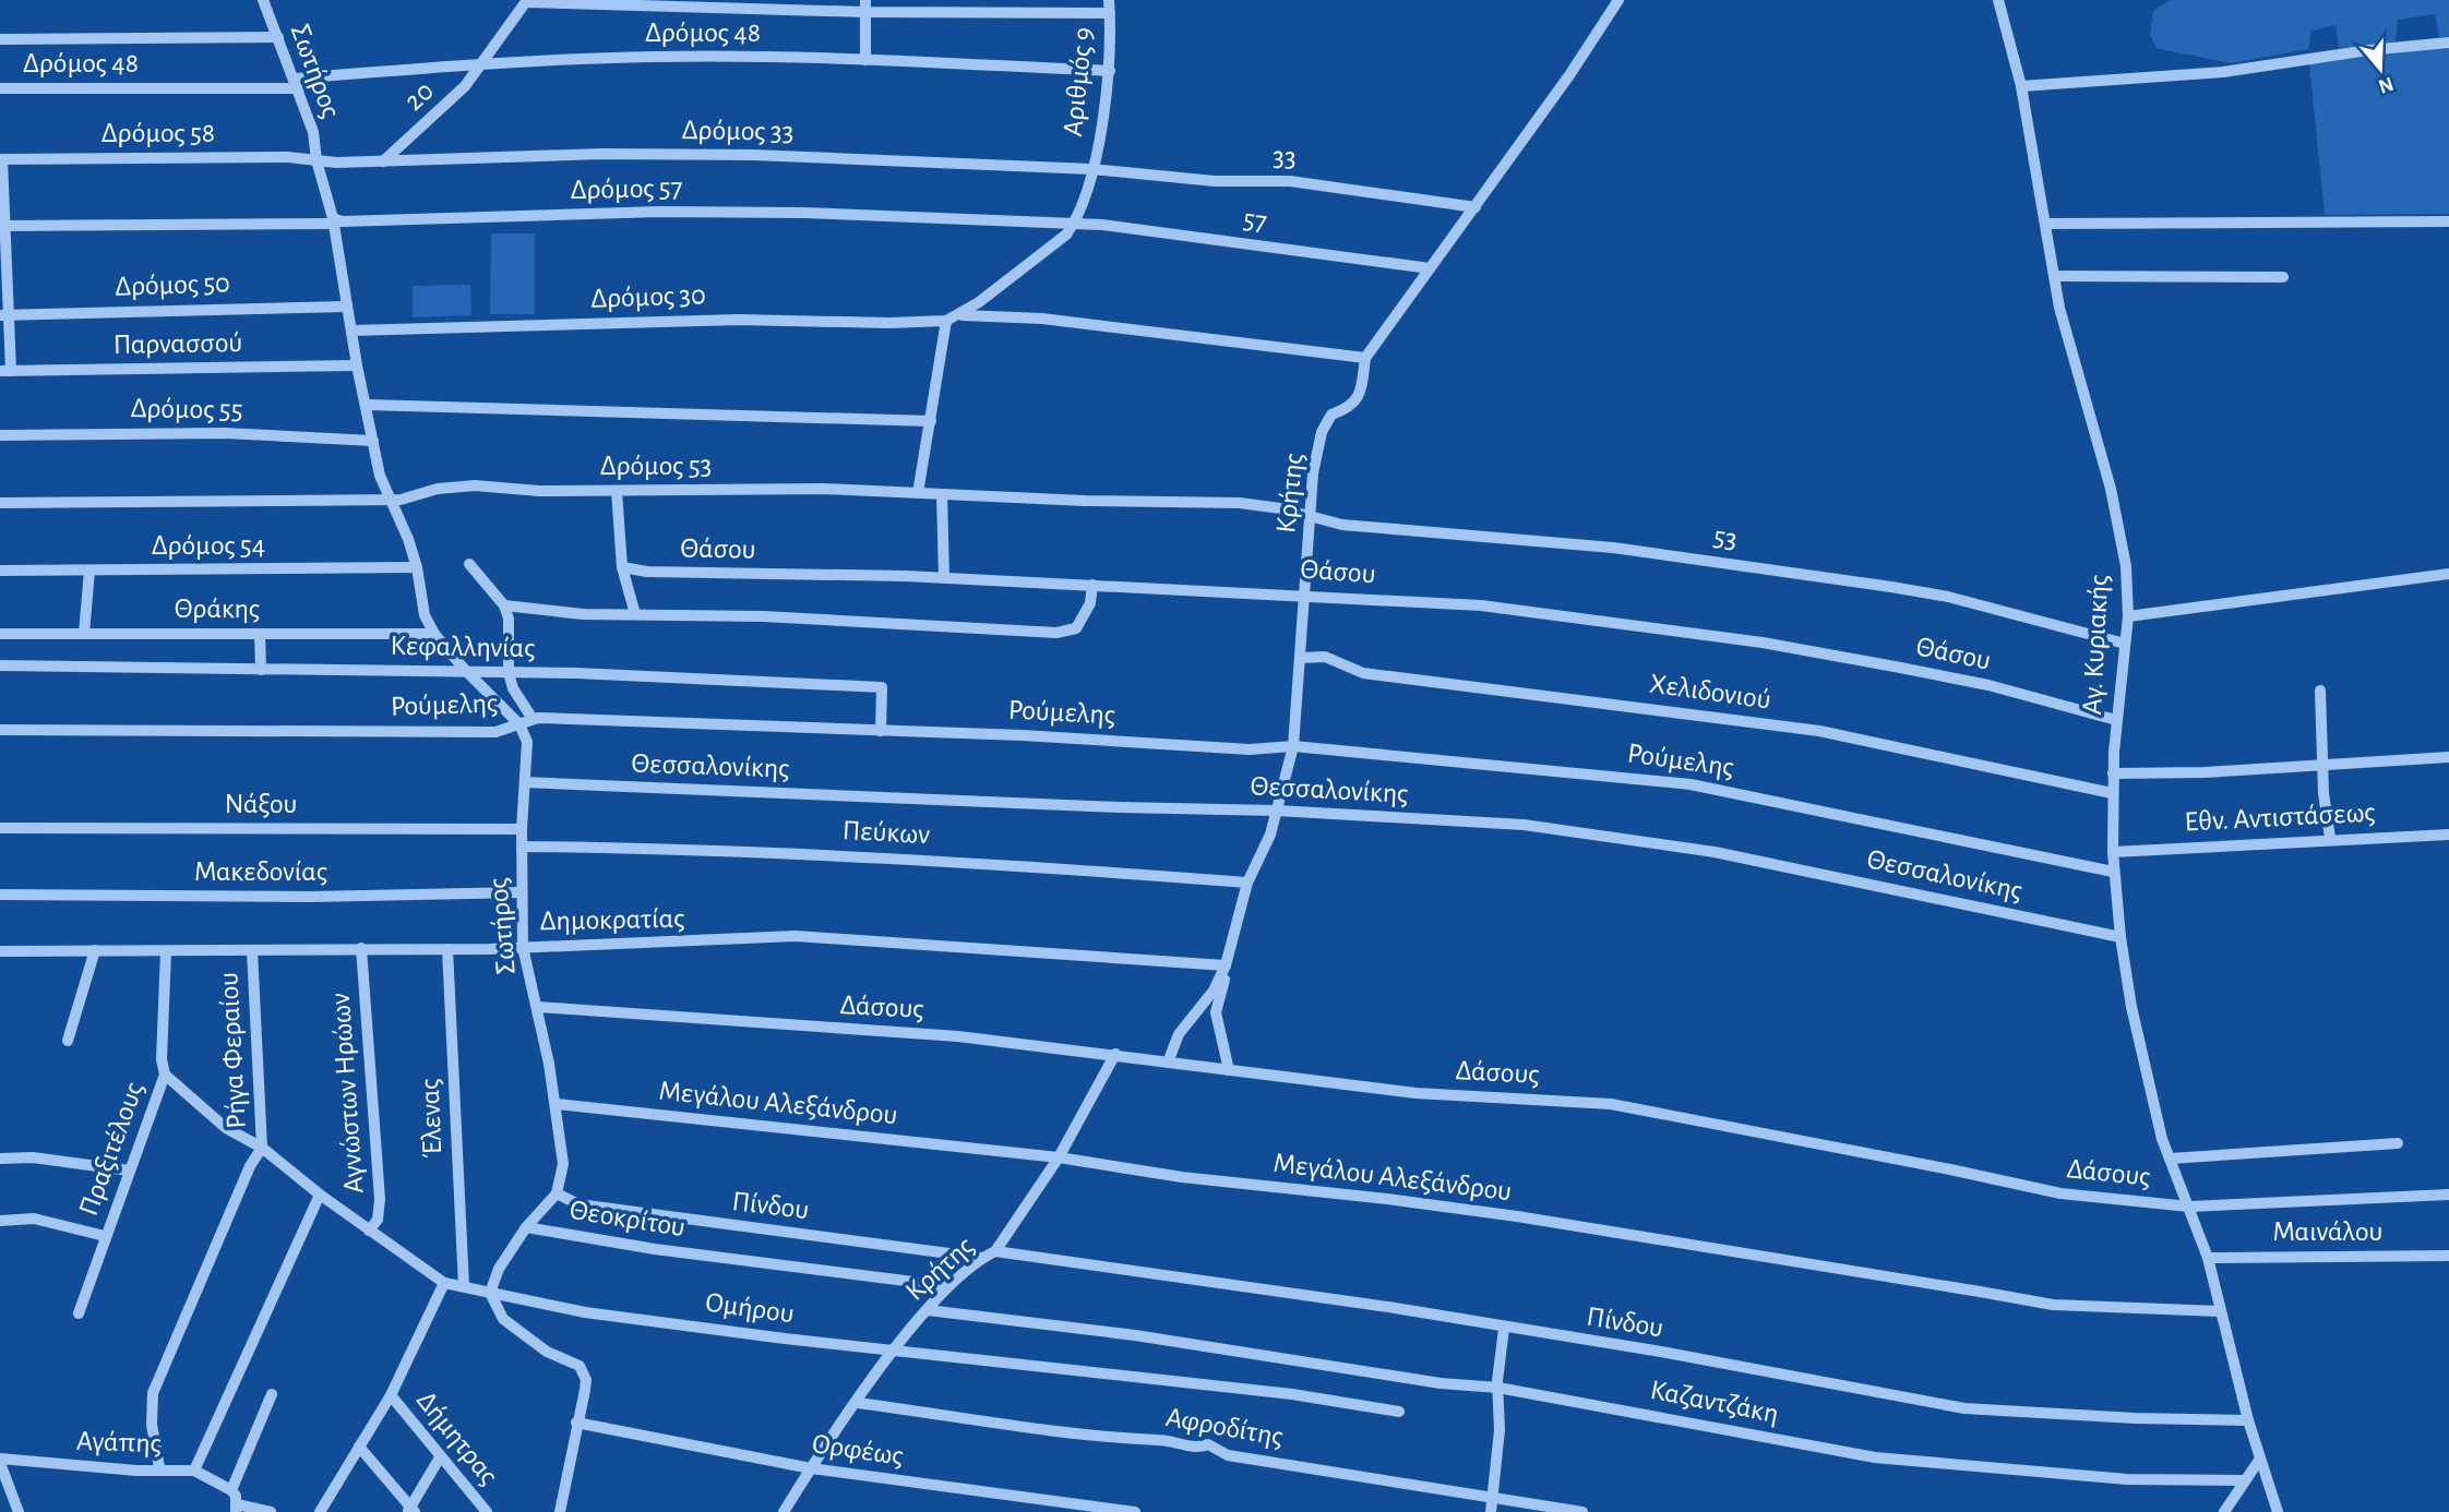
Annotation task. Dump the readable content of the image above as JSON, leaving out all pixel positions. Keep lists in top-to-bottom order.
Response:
{
  "streets": {
    "street": [
      "Δρόμος 48",
      "Σωτήρος",
      "Αριθμός 9",
      "20",
      "Δρόμος 33",
      "Δρόμος 58",
      "33",
      "Δρόμος 57",
      "57",
      "Δρόμος 50",
      "Δρόμος 30",
      "Παρνασσού",
      "Δρόμος 55",
      "Δρόμος 53",
      "Κρήτης",
      "53",
      "Δρόμος 54",
      "Θάσου",
      "Θράκης",
      "Αγ. Κυριακής",
      "Κεφαλληνίας",
      "Χελιδονιού",
      "Ρούμελης",
      "Θεσσαλονίκης",
      "Νάξου",
      "Εθν. Αντιστάσεως",
      "Πεύκων",
      "Μακεδονίας",
      "Δημοκρατίας",
      "Δάσους",
      "Ρήγα Φεραίου",
      "Αγνώστων Ηρώων",
      "Μεγάλου Αλεξάνδρου",
      "Έλενας",
      "Πραξιτέλους",
      "Πίνδου",
      "Θεοκρίτου",
      "Μαινάλου",
      "Ομήρου",
      "Καζαντζάκη",
      "Αφροδίτης",
      "Δήμητρας",
      "Αγάπης",
      "Ορφέως"
    ]
  },
  "crossings": [
    ["Δρόμος 48", "Σωτήρος"],
    ["Δρόμος 48", "Αριθμός 9"],
    ["Δρόμος 48", "20"],
    ["Σωτήρος", "Δρόμος 58"],
    ["Σωτήρος", "Δρόμος 57"],
    ["Σωτήρος", "Δρόμος 50"],
    ["Σωτήρος", "Δρόμος 30"],
    ["Σωτήρος", "Παρνασσού"],
    ["Σωτήρος", "Δρόμος 55"],
    ["Σωτήρος", "Δρόμος 53"],
    ["Σωτήρος", "Ρούμελης"],
    ["Σωτήρος", "Θεσσαλονίκης"],
    ["Σωτήρος", "Νάξου"],
    ["Σωτήρος", "Πεύκων"],
    ["Σωτήρος", "Μακεδονίας"],
    ["Σωτήρος", "Δημοκρατίας"],
    ["Σωτήρος", "Δάσους"],
    ["Σωτήρος", "Μεγάλου Αλεξάνδρου"],
    ["Σωτήρος", "Πίνδου"],
    ["Αριθμός 9", "Δρόμος 33"],
    ["Αριθμός 9", "33"],
    ["Αριθμός 9", "Δρόμος 57"],
    ["Αριθμός 9", "57"],
    ["20", "Δρόμος 33"],
    ["20", "Δρόμος 58"],
    ["Δρόμος 33", "Δρόμος 58"],
    ["Δρόμος 33", "33"],
    ["33", "Κρήτης"],
    ["Δρόμος 57", "57"],
    ["57", "Κρήτης"],
    ["Δρόμος 30", "Κρήτης"],
    ["Δρόμος 53", "Κρήτης"],
    ["Δρόμος 53", "53"],
    ["Κρήτης", "53"],
    ["Κρήτης", "Θάσου"],
    ["Κρήτης", "Χελιδονιού"],
    ["Κρήτης", "Ρούμελης"],
    ["Κρήτης", "Θεσσαλονίκης"],
    ["Κρήτης", "Πεύκων"],
    ["Κρήτης", "Δημοκρατίας"],
    ["Κρήτης", "Δάσους"],
    ["Κρήτης", "Μεγάλου Αλεξάνδρου"],
    ["Κρήτης", "Πίνδου"],
    ["Κρήτης", "Θεοκρίτου"],
    ["Κρήτης", "Ομήρου"],
    ["Κρήτης", "Καζαντζάκη"],
    ["Κρήτης", "Αφροδίτης"],
    ["Κρήτης", "Ορφέως"],
    ["53", "Αγ. Κυριακής"],
    ["Θάσου", "Αγ. Κυριακής"],
    ["Αγ. Κυριακής", "Χελιδονιού"],
    ["Αγ. Κυριακής", "Ρούμελης"],
    ["Αγ. Κυριακής", "Θεσσαλονίκης"],
    ["Αγ. Κυριακής", "Εθν. Αντιστάσεως"],
    ["Αγ. Κυριακής", "Δάσους"],
    ["Αγ. Κυριακής", "Μεγάλου Αλεξάνδρου"],
    ["Αγ. Κυριακής", "Πίνδου"],
    ["Αγ. Κυριακής", "Μαινάλου"],
    ["Κεφαλληνίας", "Ρούμελης"],
    ["Δημοκρατίας", "Ρήγα Φεραίου"],
    ["Δημοκρατίας", "Αγνώστων Ηρώων"],
    ["Δημοκρατίας", "Έλενας"],
    ["Δημοκρατίας", "Πραξιτέλους"],
    ["Ρήγα Φεραίου", "Ομήρου"],
    ["Αγνώστων Ηρώων", "Ομήρου"],
    ["Έλενας", "Ομήρου"],
    ["Πραξιτέλους", "Ομήρου"]
  ],
  "north": "bottom"
}
